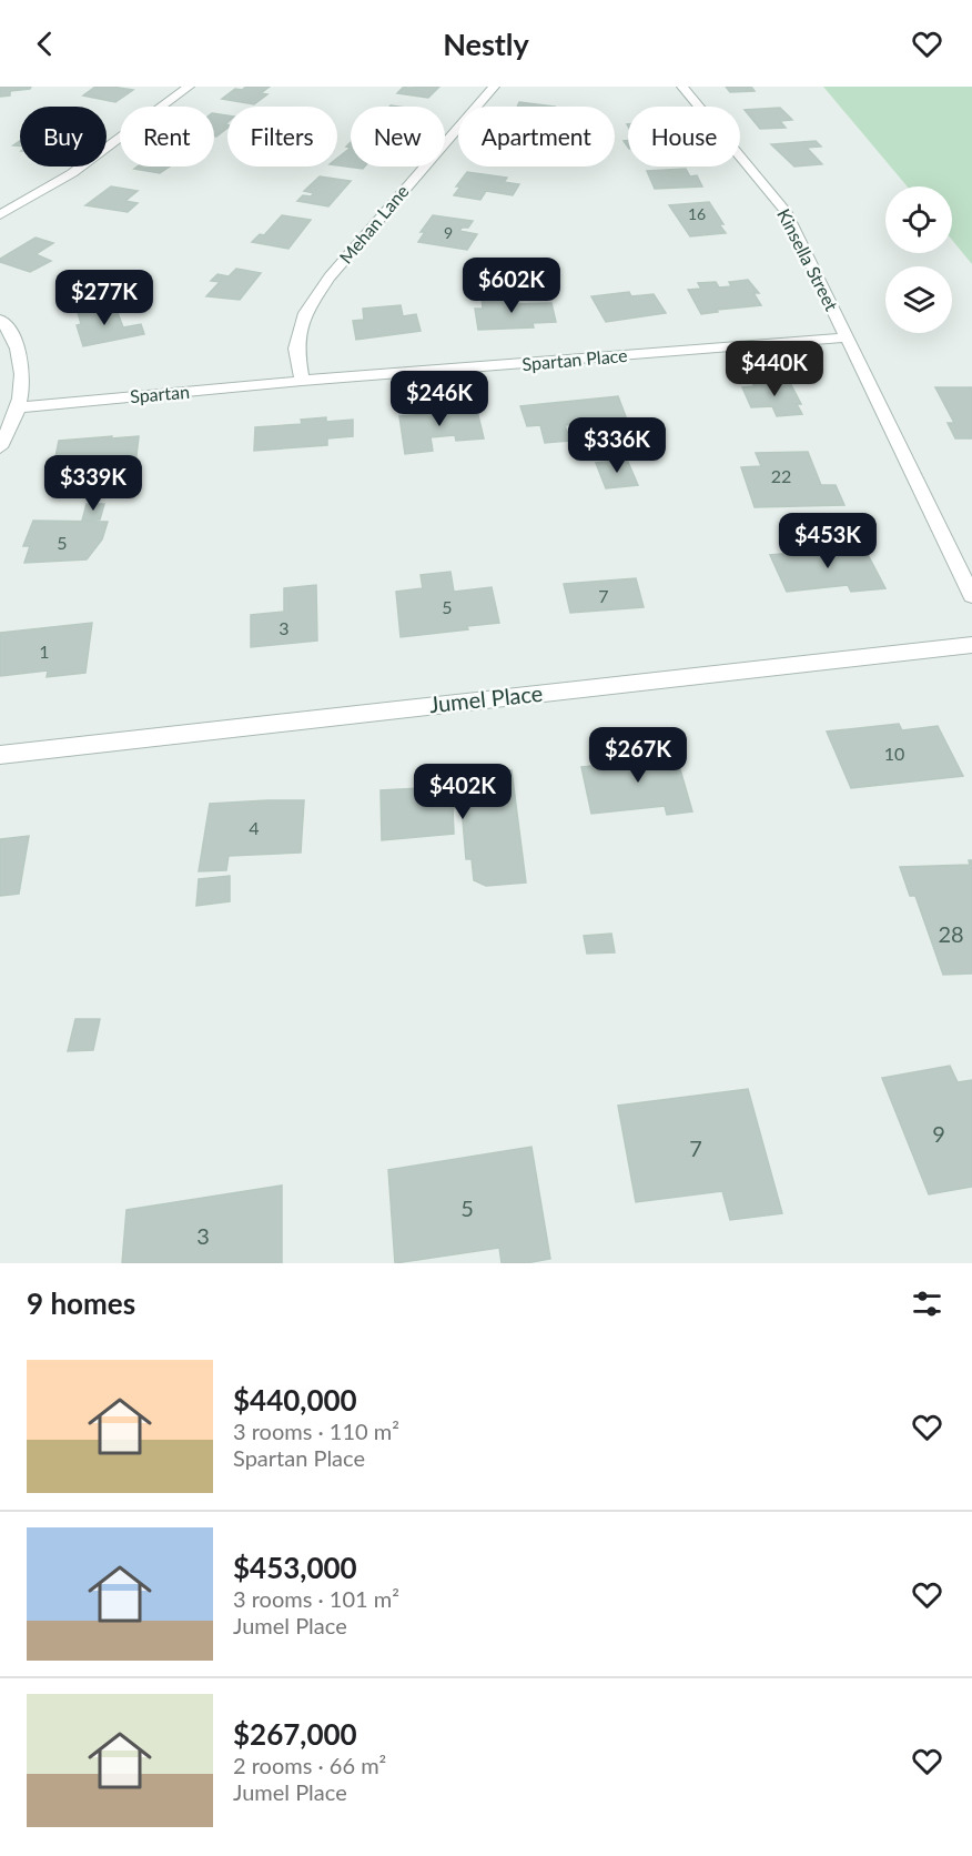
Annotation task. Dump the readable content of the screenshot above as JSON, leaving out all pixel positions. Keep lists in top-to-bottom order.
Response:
{
  "streets": {
    "street": [
      "Mehan Lane",
      "Kinsella Street",
      "Spartan Place",
      "Spartan",
      "Jumel Place"
    ]
  },
  "crossings": [
    ["Mehan Lane", "Spartan Place"],
    ["Mehan Lane", "Spartan"],
    ["Kinsella Street", "Spartan Place"],
    ["Spartan Place", "Spartan"]
  ],
  "house_numbers": [
    "16",
    "9",
    "22",
    "5",
    "7",
    "5",
    "3",
    "1",
    "10",
    "4",
    "28",
    "9",
    "7",
    "5",
    "3"
  ],
  "page": {
    "header": "Nestly",
    "chip": [
      "Buy",
      "Rent",
      "Filters",
      "New",
      "Apartment",
      "House"
    ],
    "price": [
      "$602K",
      "$277K",
      "$440K",
      "$246K",
      "$336K",
      "$339K",
      "$453K",
      "$267K",
      "$402K"
    ],
    "heading": "9 homes",
    "list": [
      {
        "name": "$440,000",
        "note": "3 rooms · 110 m² · Spartan Place"
      },
      {
        "name": "$453,000",
        "note": "3 rooms · 101 m² · Jumel Place"
      },
      {
        "name": "$267,000",
        "note": "2 rooms · 66 m² · Jumel Place"
      }
    ]
  }
}
